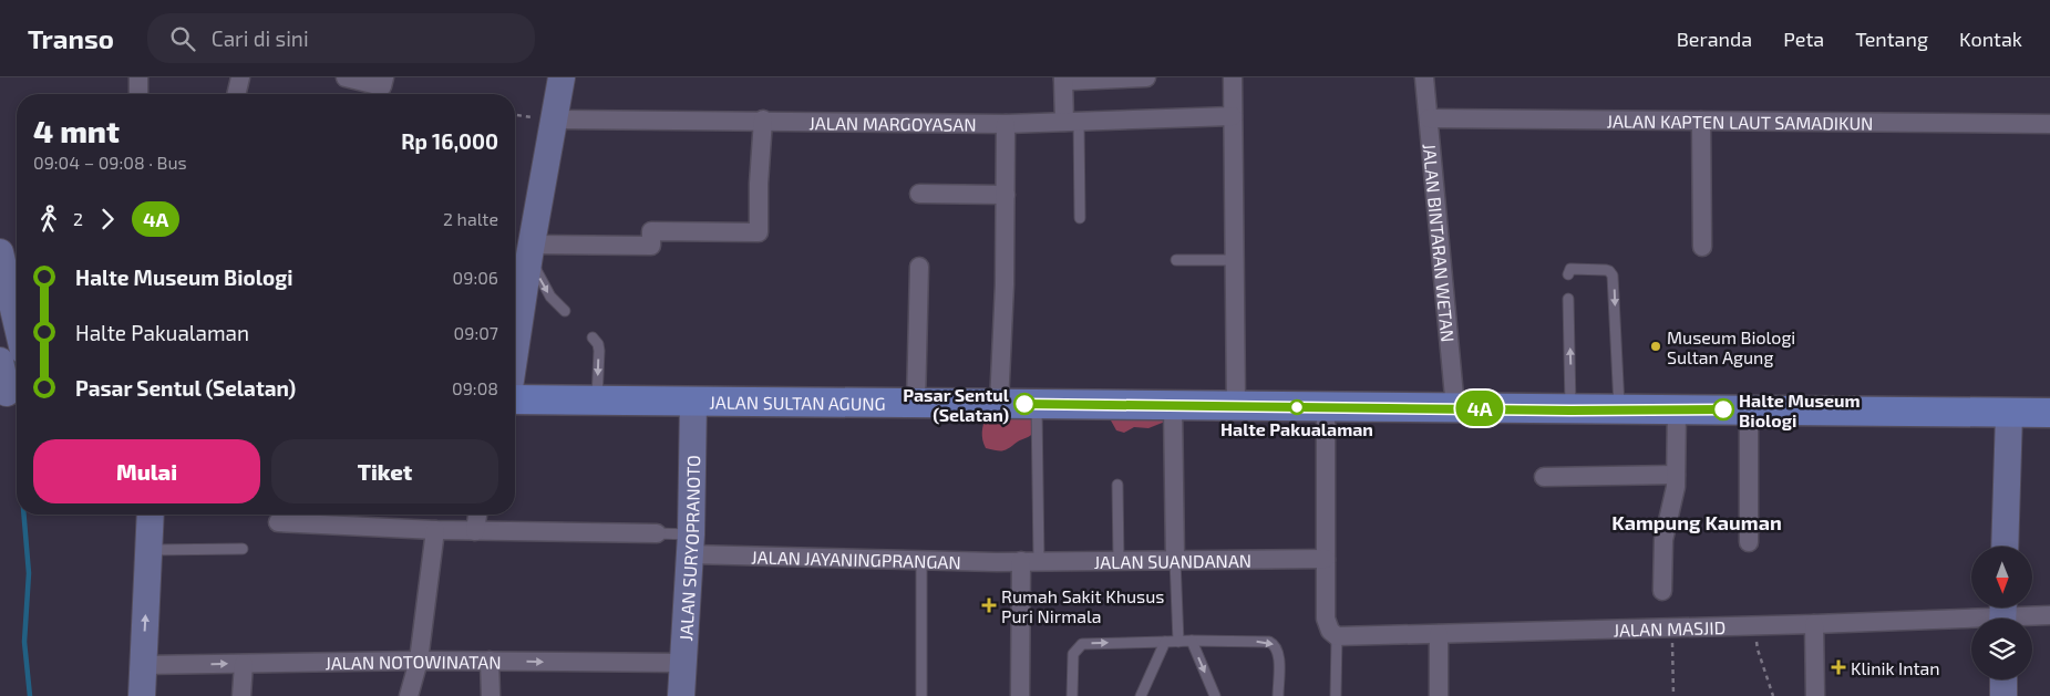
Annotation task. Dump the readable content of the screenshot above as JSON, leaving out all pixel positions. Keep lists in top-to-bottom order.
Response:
{
  "streets": {
    "main road": ["JALAN SULTAN AGUNG", "JALAN SURYOPRANOTO"],
    "street": [
      "JALAN KAPTEN LAUT SAMADIKUN",
      "JALAN MARGOYASAN",
      "JALAN BINTARAN WETAN",
      "JALAN JAYANINGPRANGAN",
      "JALAN SUANDANAN",
      "JALAN MASJID",
      "JALAN NOTOWINATAN"
    ]
  },
  "crossings": [
    ["JALAN KAPTEN LAUT SAMADIKUN", "JALAN BINTARAN WETAN"],
    ["JALAN BINTARAN WETAN", "JALAN SULTAN AGUNG"],
    ["JALAN SULTAN AGUNG", "JALAN SURYOPRANOTO"],
    ["JALAN SURYOPRANOTO", "JALAN JAYANINGPRANGAN"],
    ["JALAN SURYOPRANOTO", "JALAN NOTOWINATAN"],
    ["JALAN JAYANINGPRANGAN", "JALAN SUANDANAN"]
  ],
  "districts": ["Kampung Kauman"],
  "places": {
    "other": [
      "Museum Biologi Sultan Agung",
      "Pasar Sentul (Selatan)",
      "Halte Pakualaman",
      "Halte Museum Biologi"
    ],
    "health": ["Rumah Sakit Khusus Puri Nirmala", "Klinik Intan"]
  },
  "lines": ["bus line 4A"],
  "north": "bottom",
  "page": {
    "header": "Transo",
    "search": "Cari di sini",
    "nav": [
      "Beranda",
      "Peta",
      "Tentang",
      "Kontak"
    ],
    "on_map": "4A",
    "heading": ["4 mnt", "09:04 – 09:08 · Bus", "Rp 16,000"],
    "legs": ["2", "4A", "2 halte"],
    "list": [
      {
        "name": "Halte Museum Biologi",
        "value": "09:06"
      },
      {
        "name": "Halte Pakualaman",
        "value": "09:07"
      },
      {
        "name": "Pasar Sentul (Selatan)",
        "value": "09:08"
      }
    ],
    "buttons": ["Mulai", "Tiket"]
  }
}
